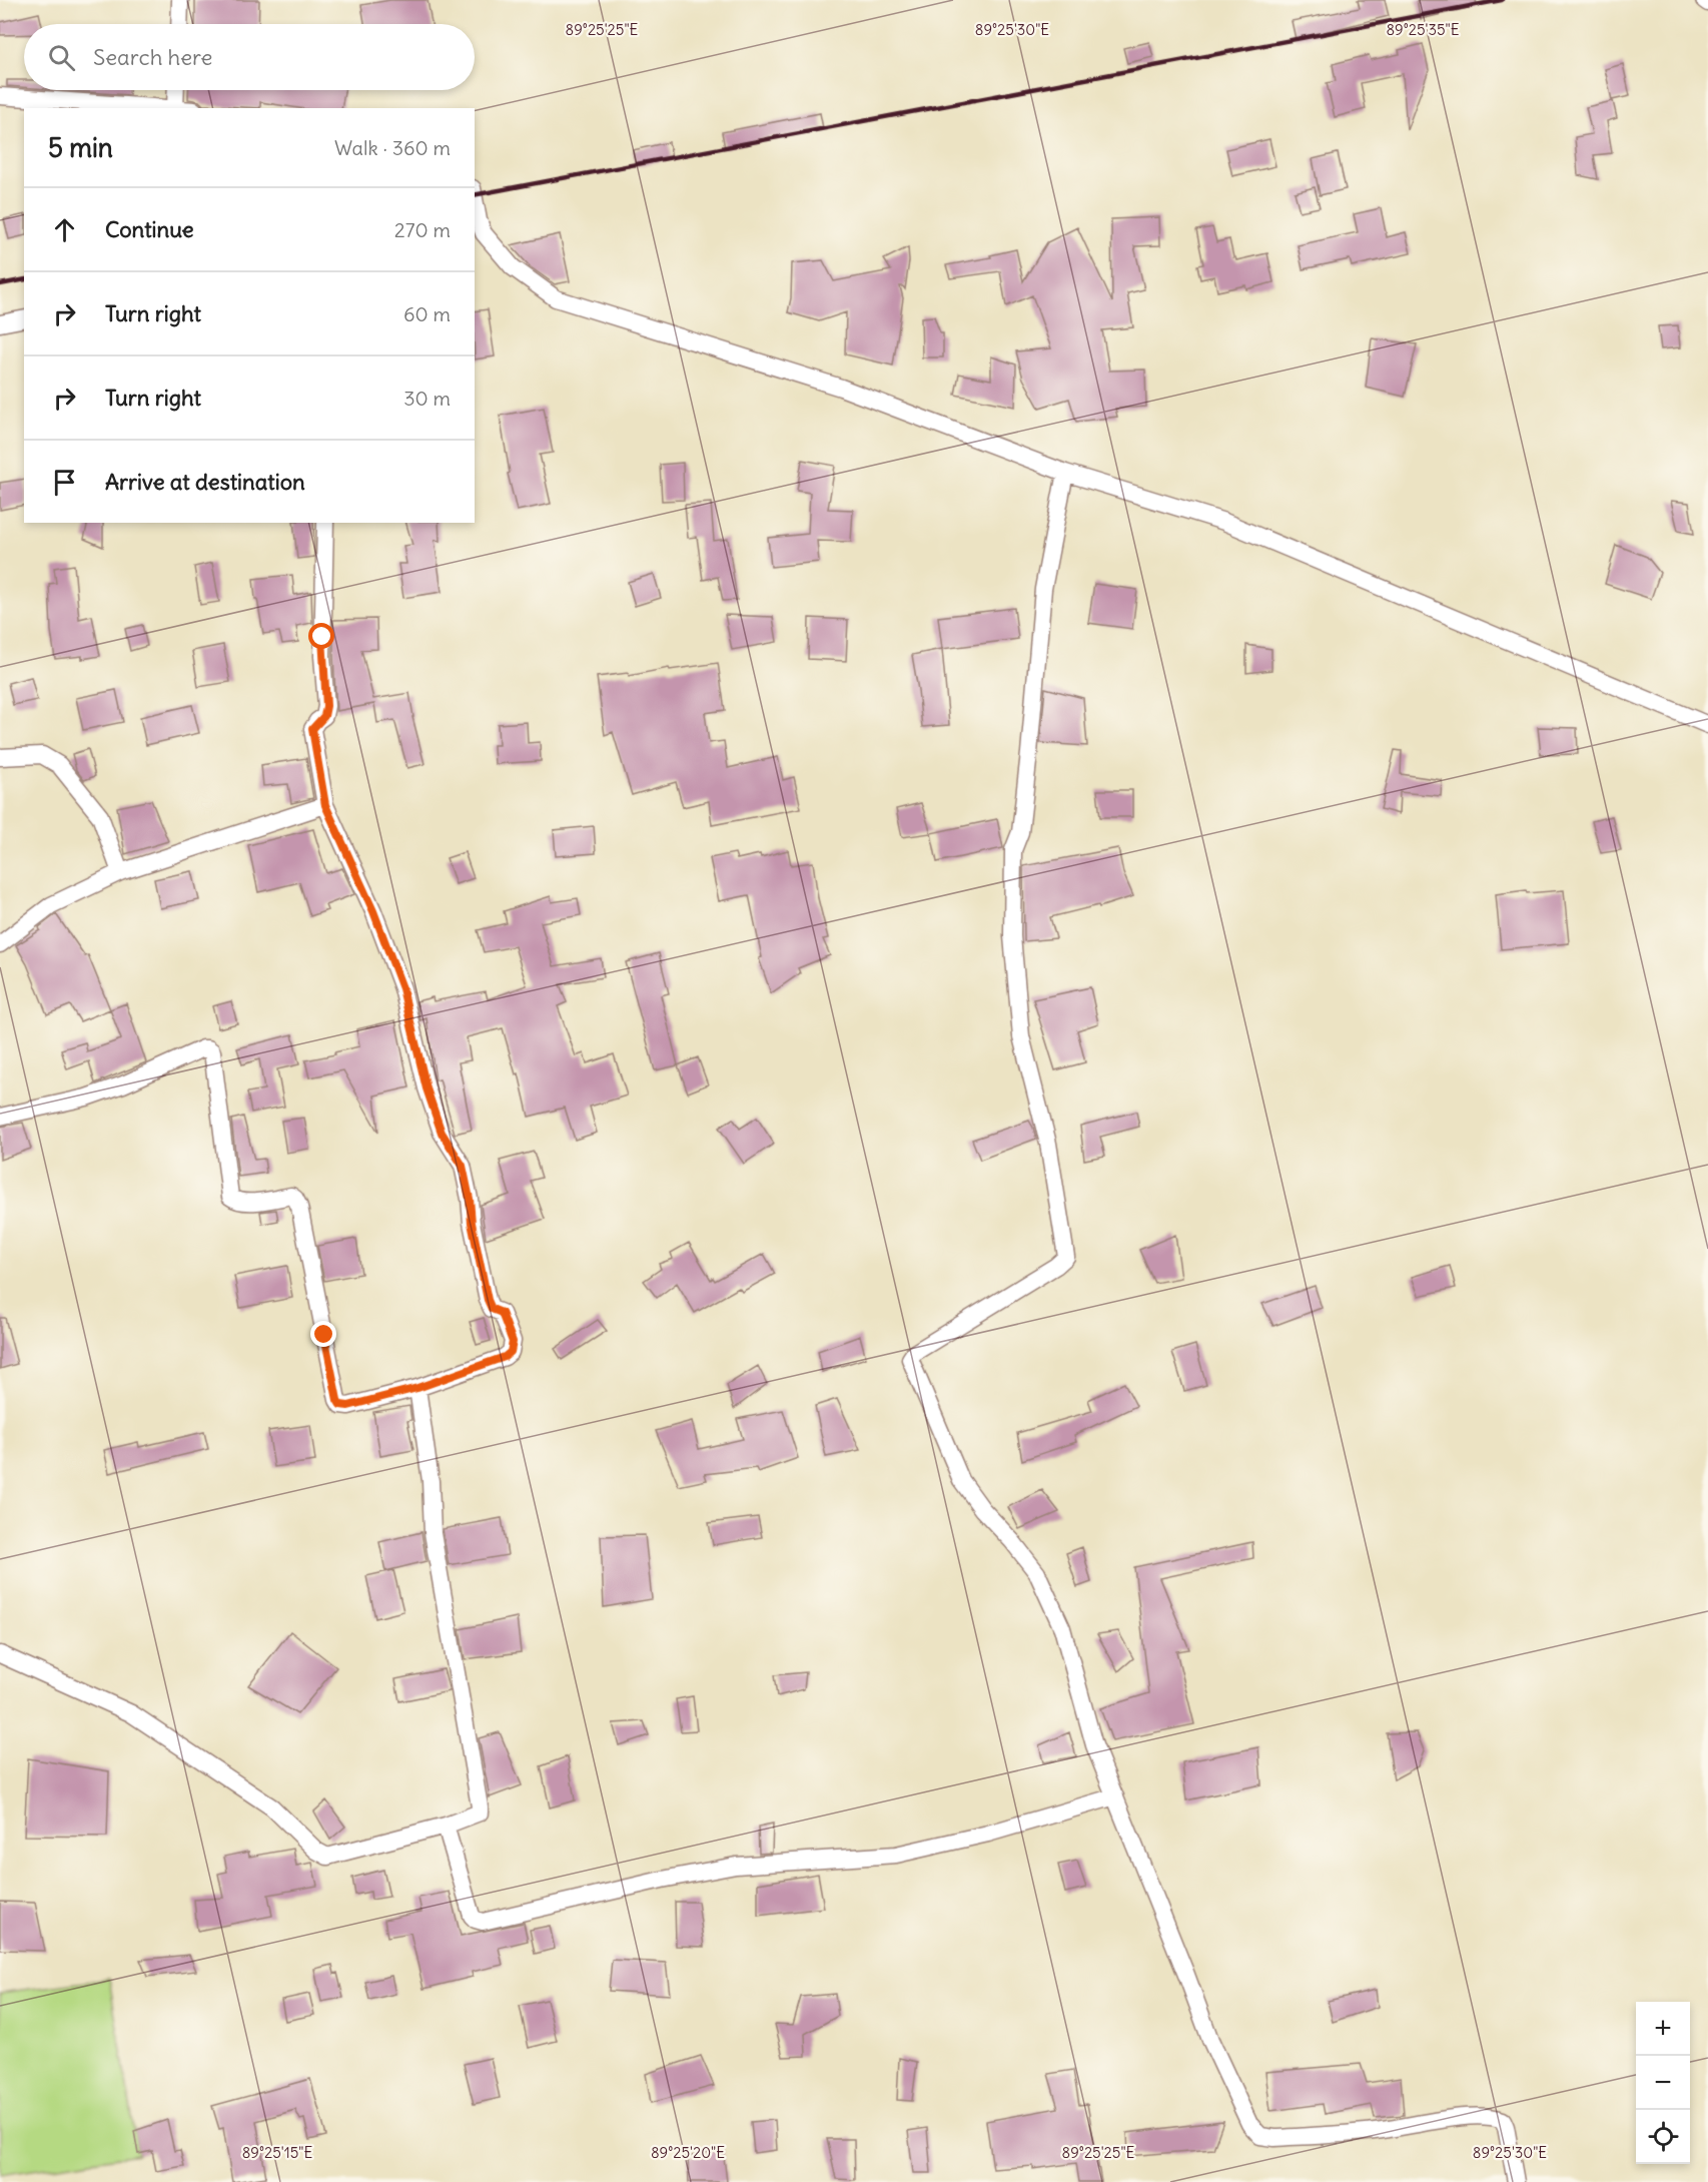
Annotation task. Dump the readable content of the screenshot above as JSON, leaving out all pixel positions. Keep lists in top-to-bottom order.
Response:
{
  "page": {
    "search": "Search here",
    "heading": ["5 min", "Walk · 360 m"],
    "list": [
      ["Continue", "270 m"],
      ["Turn right", "60 m"],
      ["Turn right", "30 m"],
      "Arrive at destination"
    ],
    "map_buttons": ["+", "−"]
  },
  "coordinates": [
    "89°25'25\"E",
    "89°25'30\"E",
    "89°25'35\"E",
    "89°25'15\"E",
    "89°25'20\"E"
  ]
}
